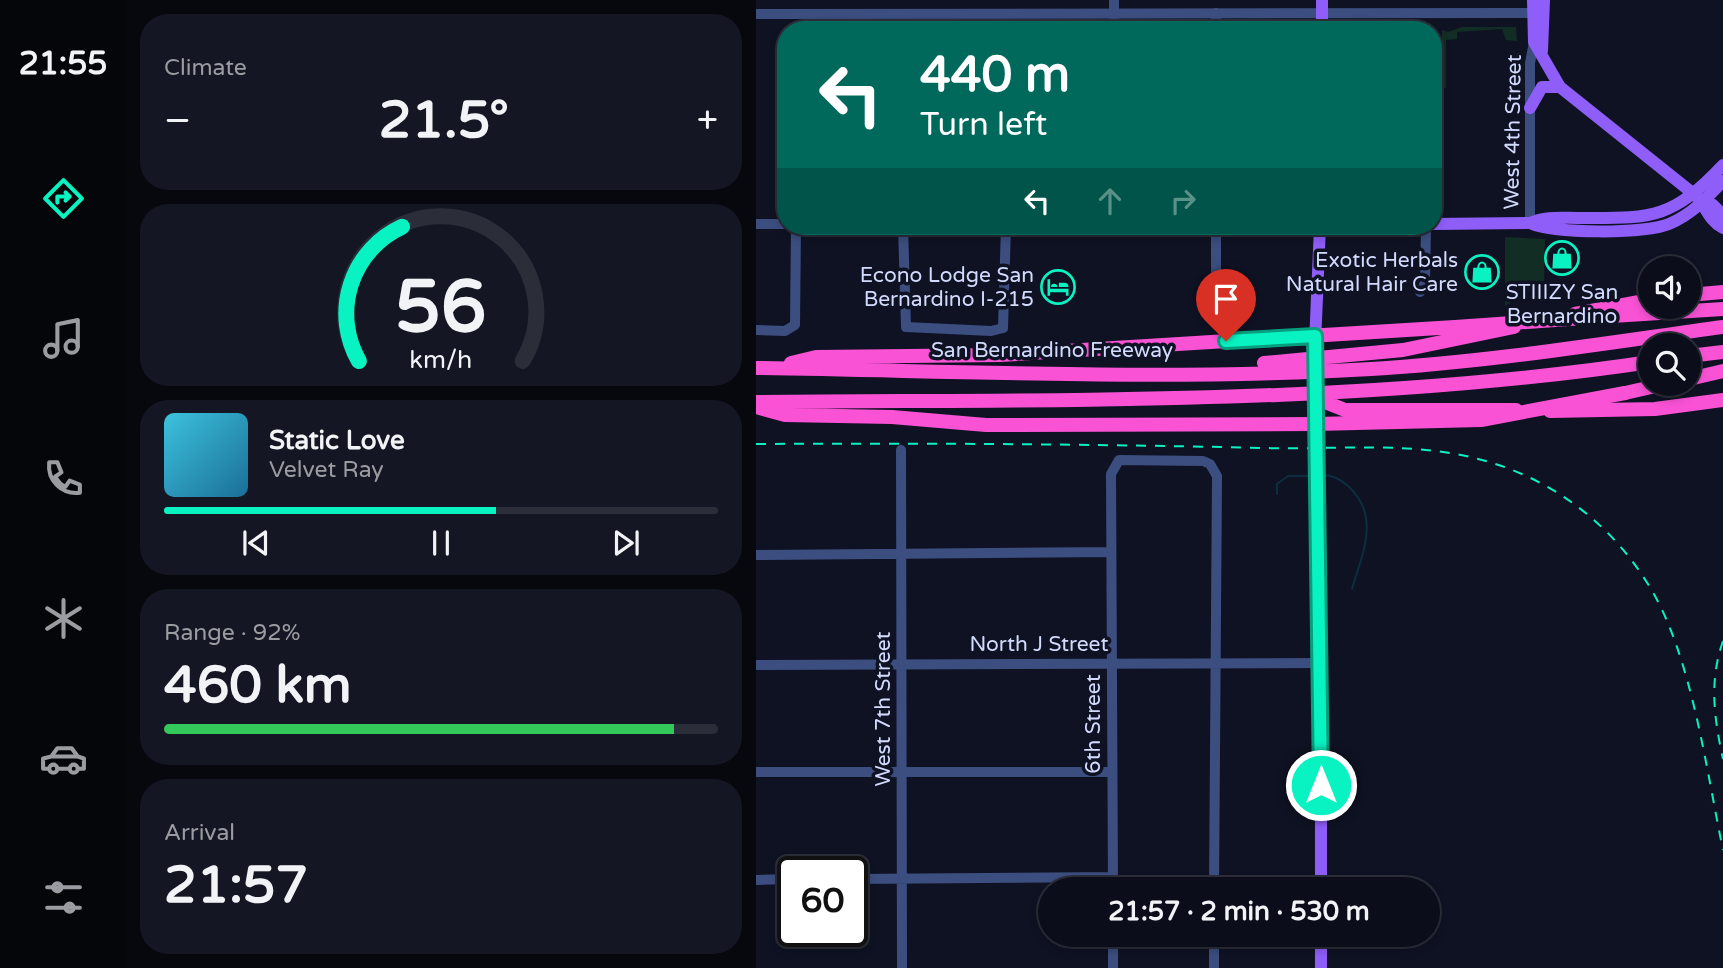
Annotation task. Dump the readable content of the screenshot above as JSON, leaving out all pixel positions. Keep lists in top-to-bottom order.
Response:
{
  "streets": {
    "highway": ["San Bernardino Freeway"],
    "street": [
      "West 4th Street",
      "North J Street",
      "West 7th Street",
      "6th Street"
    ]
  },
  "crossings": [
    ["North J Street", "West 7th Street"],
    ["North J Street", "6th Street"]
  ],
  "places": {
    "shop": ["STIIIZY San Bernardino", "Exotic Herbals Natural Hair Care"],
    "hotel": ["Econo Lodge San Bernardino I-215"]
  },
  "page": {
    "tabs": "21:55",
    "tile": [
      "Climate",
      ["Range · 92%", "460 km"],
      ["Arrival", "21:57"]
    ],
    "turn": ["440 m", "Turn left"],
    "heat": ["−", "21.5°", "+"],
    "song": ["Static Love", "Velvet Ray"],
    "limit": "60",
    "trip": "21:57 · 2 min · 530 m",
    "gauge": ["56", "km/h"]
  }
}
